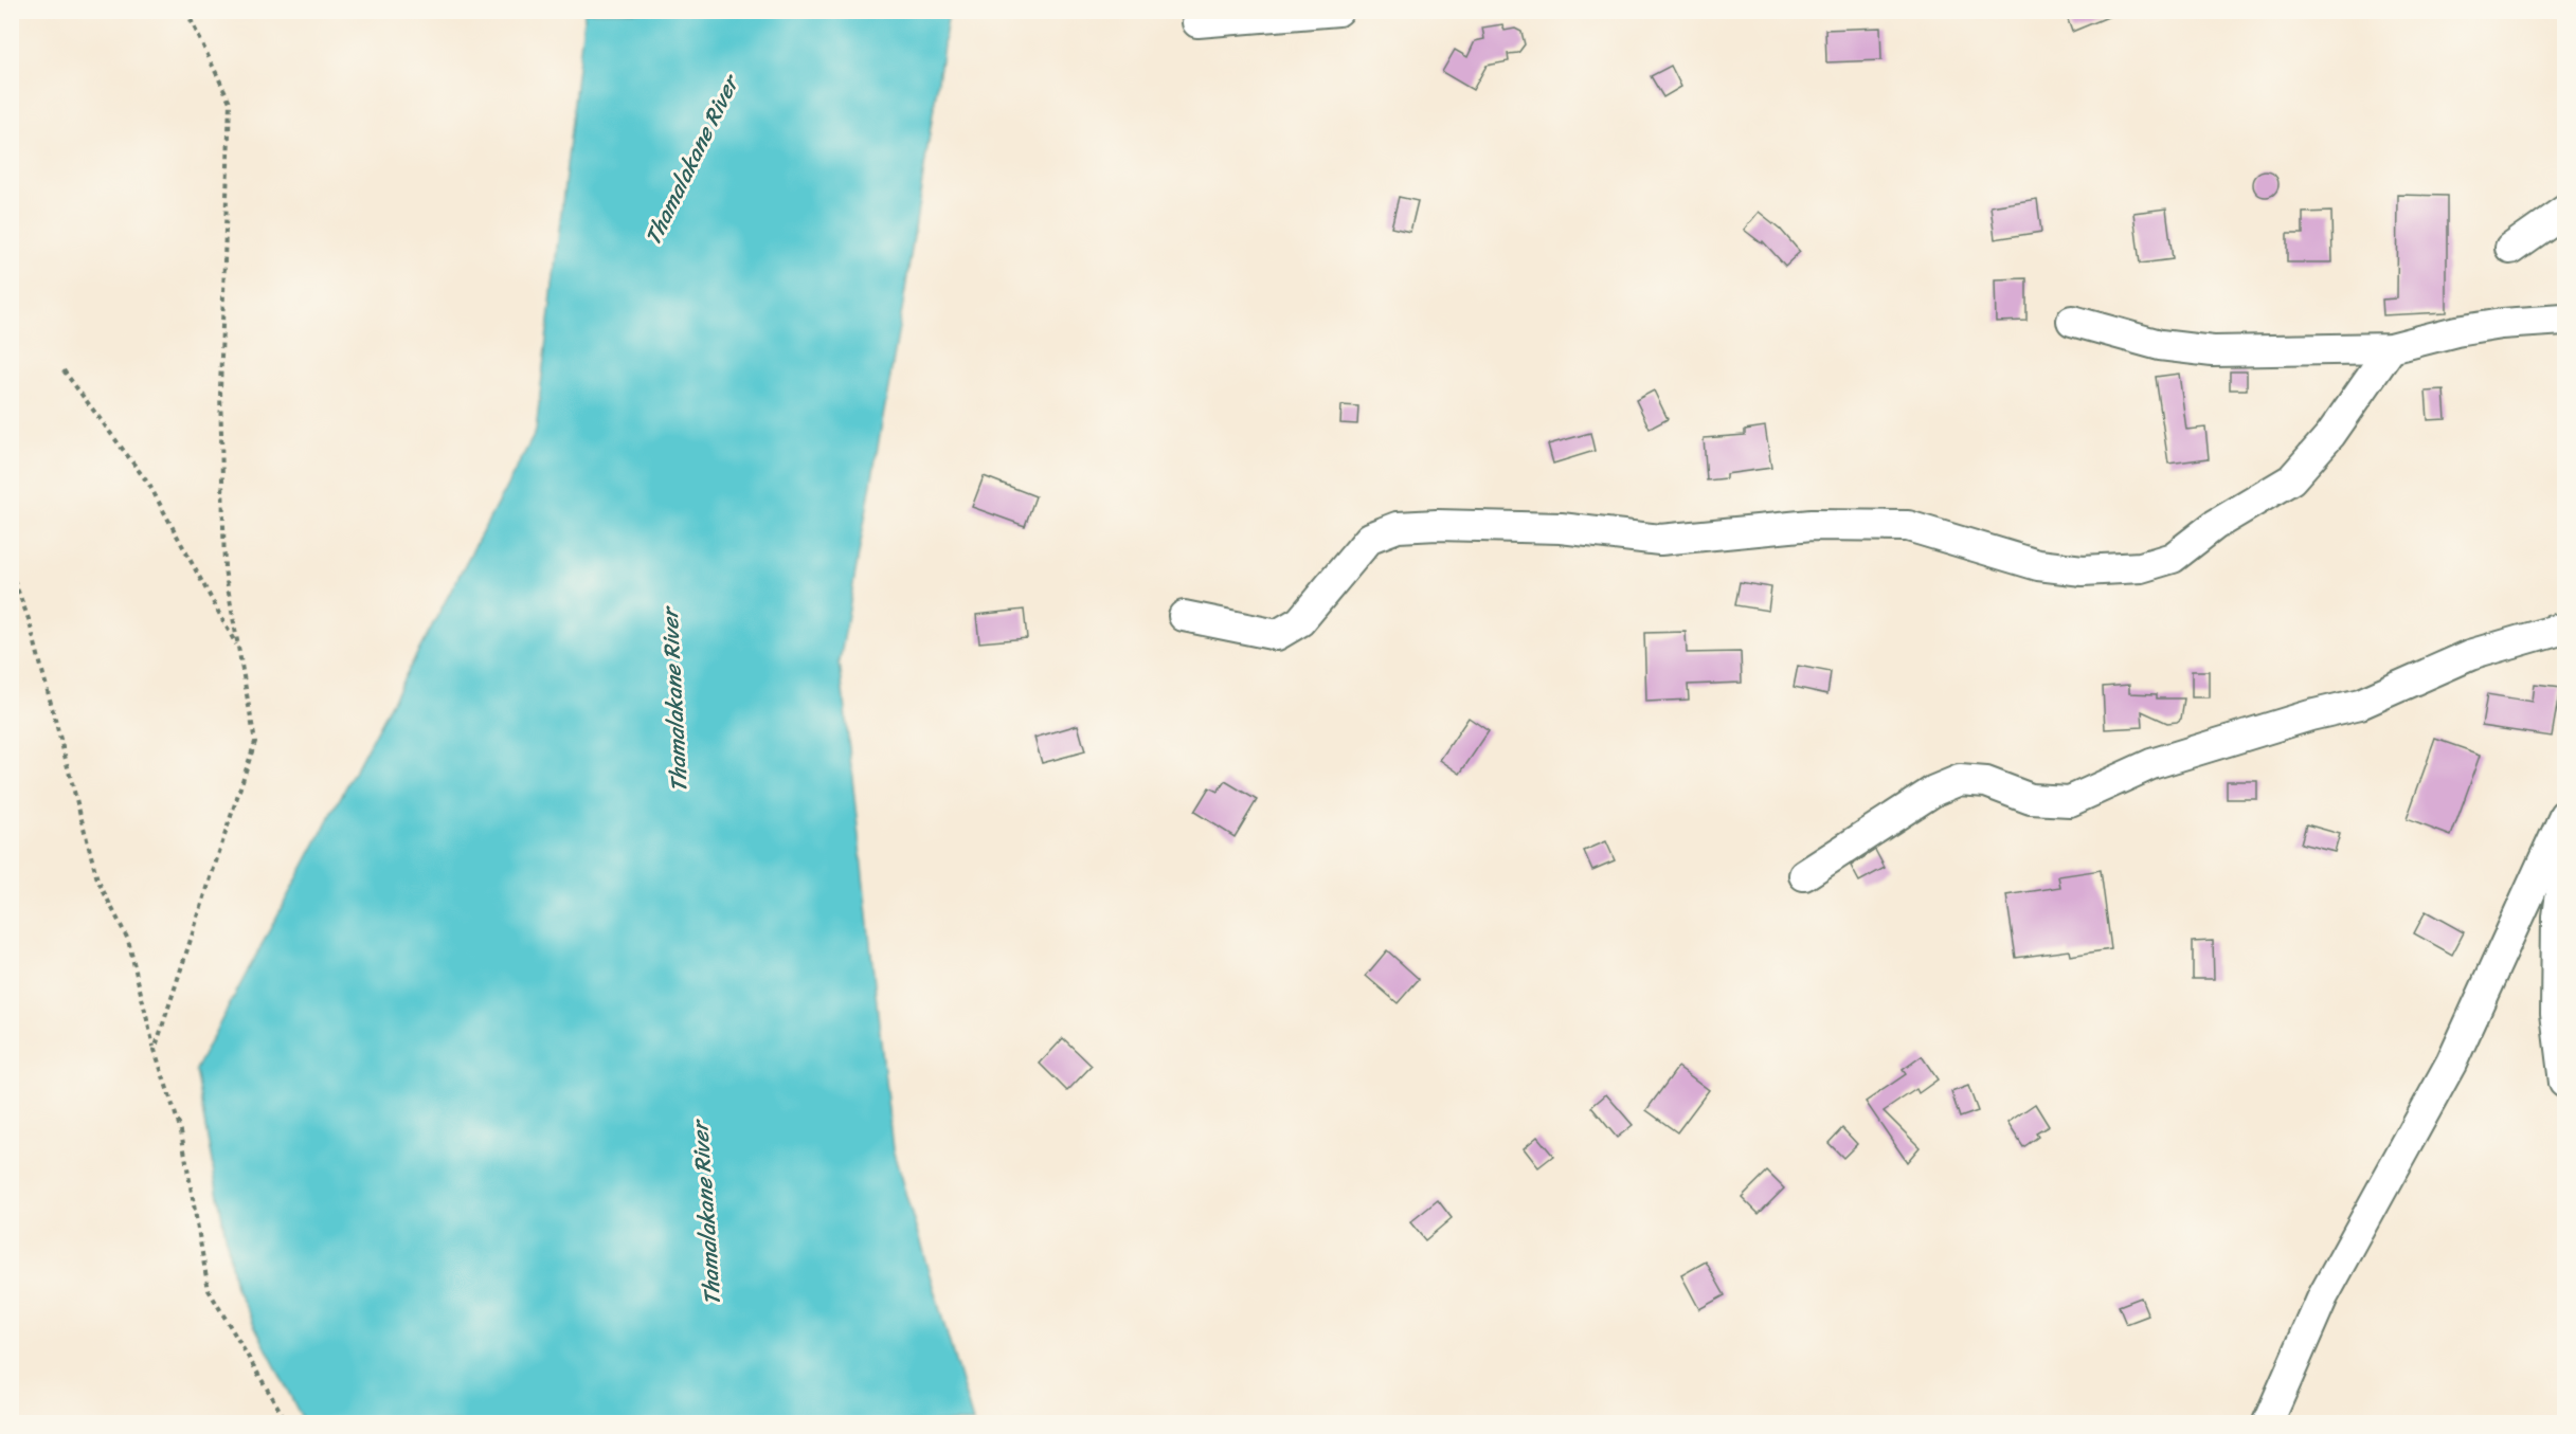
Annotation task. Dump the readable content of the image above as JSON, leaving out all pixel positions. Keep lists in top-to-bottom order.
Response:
{
  "water": ["Thamalakane River"]
}
